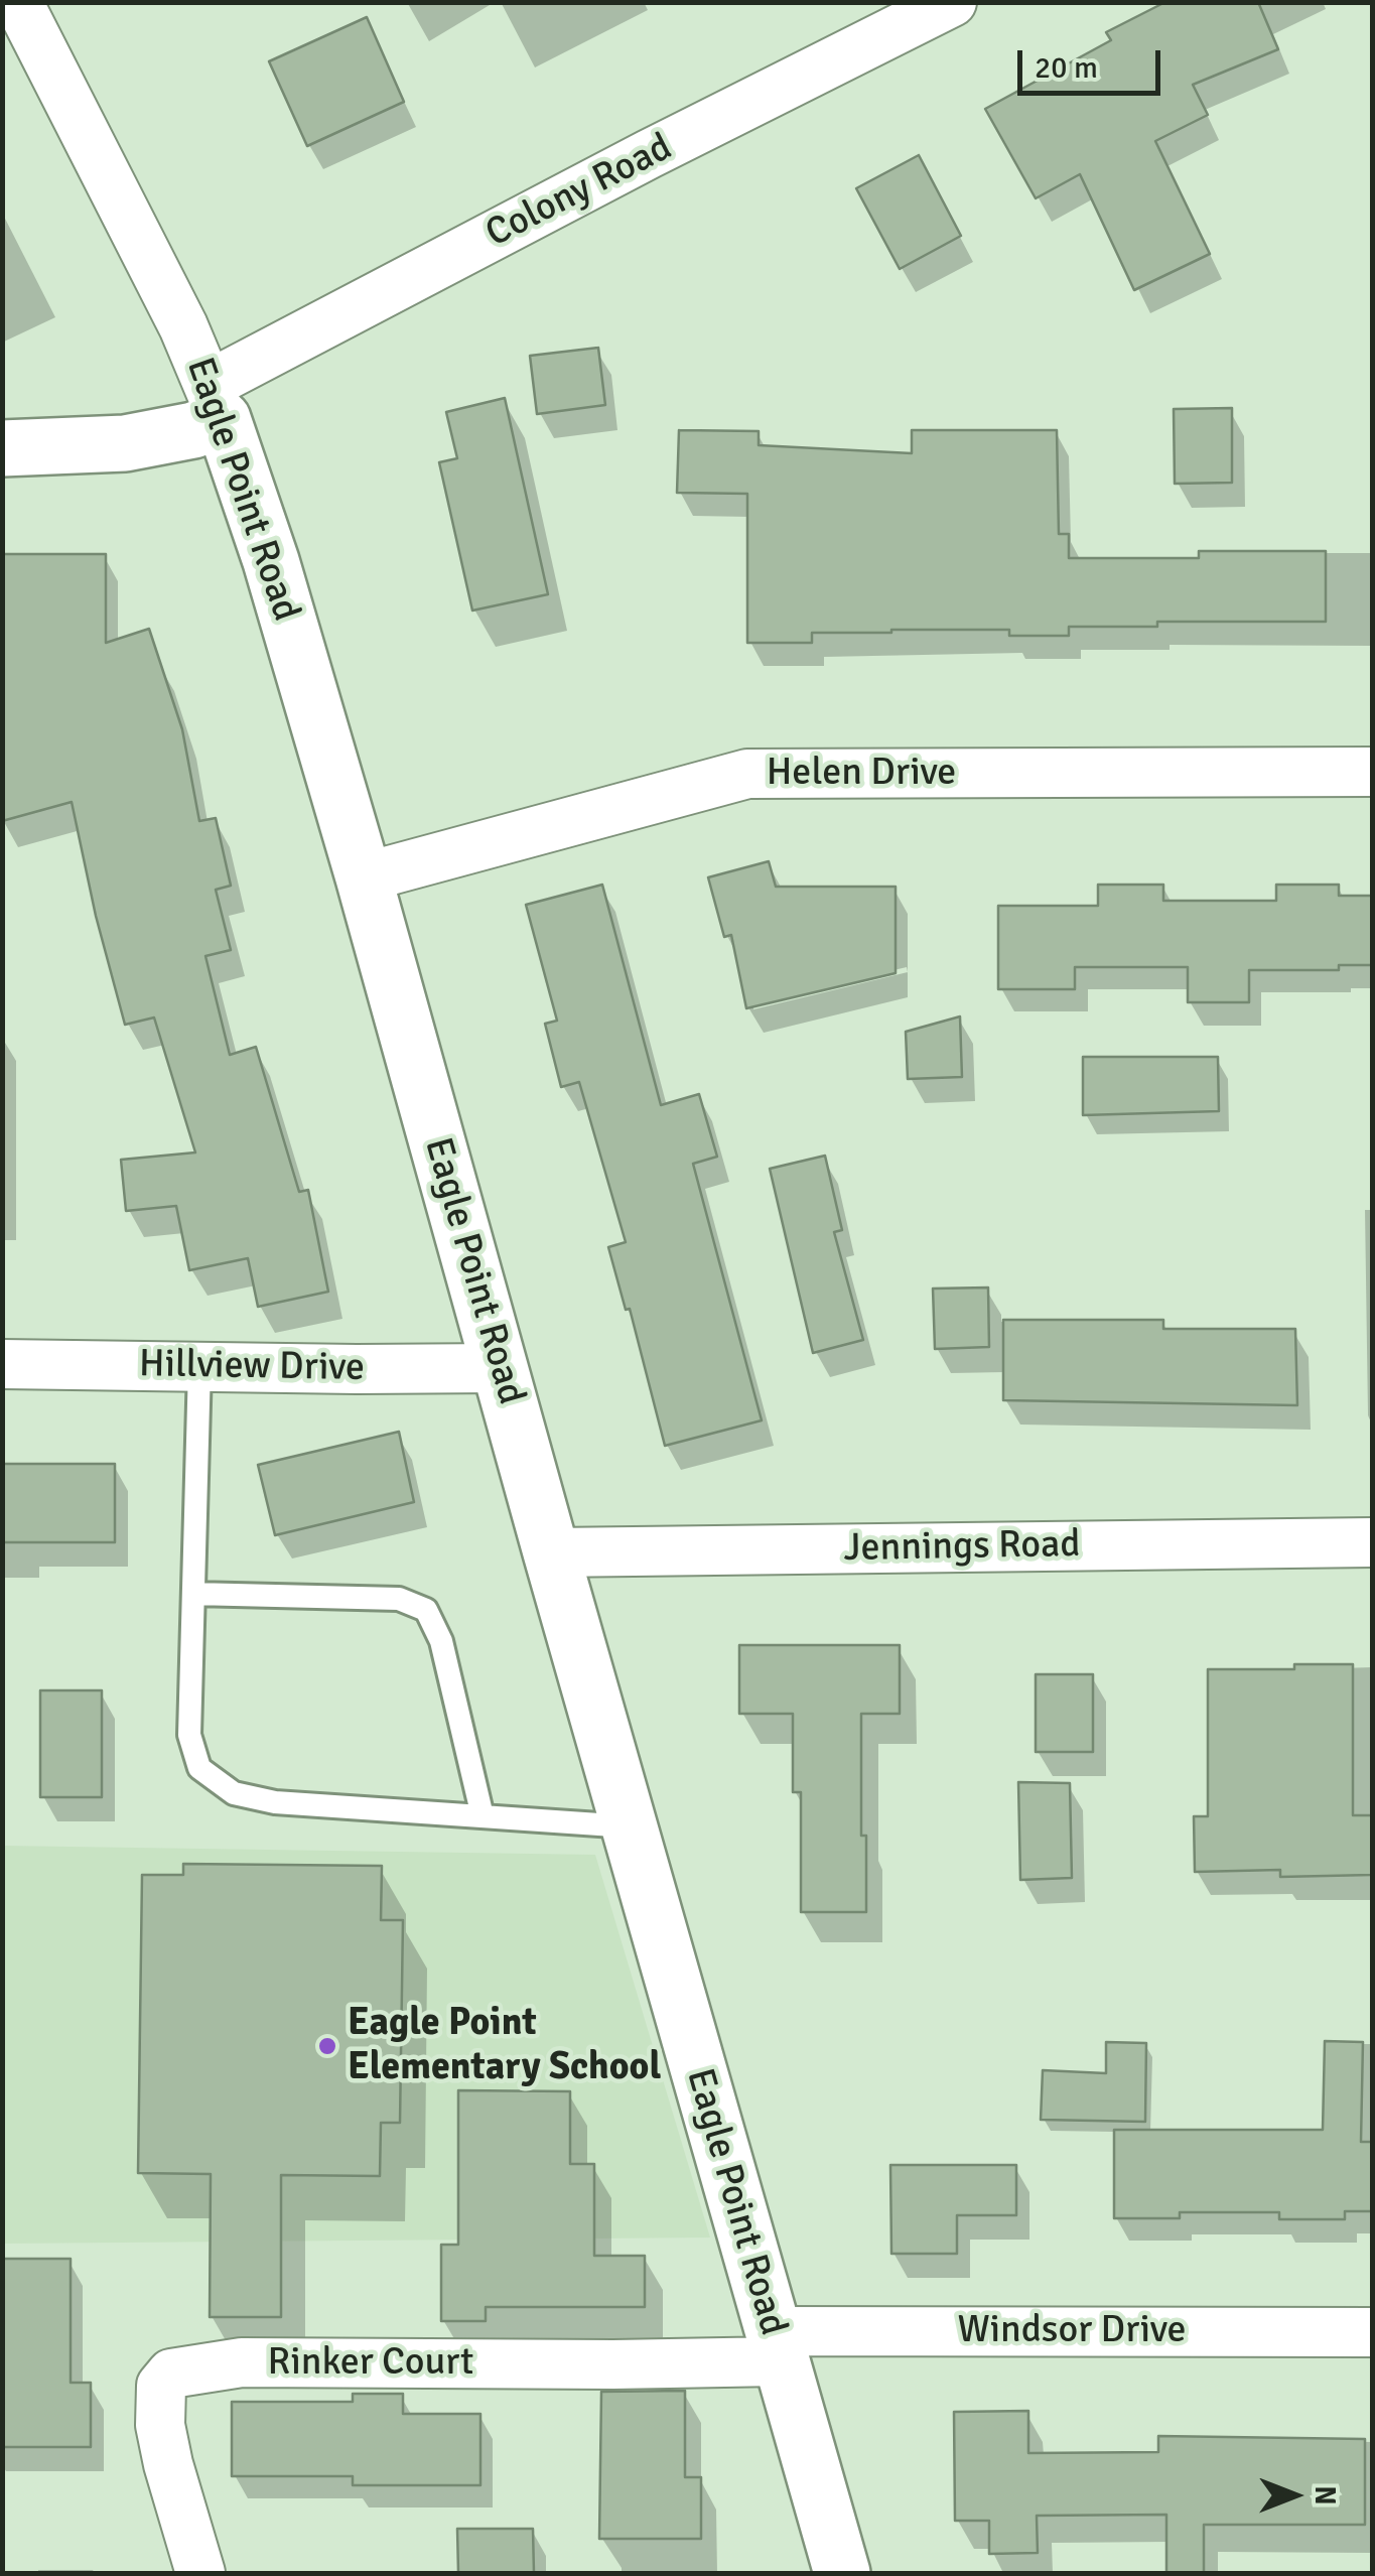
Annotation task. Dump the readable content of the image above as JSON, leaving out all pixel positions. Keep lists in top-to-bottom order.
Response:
{
  "streets": {
    "street": [
      "Colony Road",
      "Eagle Point Road",
      "Helen Drive",
      "Hillview Drive",
      "Jennings Road",
      "Windsor Drive",
      "Rinker Court"
    ]
  },
  "crossings": [
    ["Colony Road", "Eagle Point Road"],
    ["Eagle Point Road", "Helen Drive"],
    ["Eagle Point Road", "Hillview Drive"],
    ["Eagle Point Road", "Jennings Road"],
    ["Eagle Point Road", "Windsor Drive"],
    ["Eagle Point Road", "Rinker Court"],
    ["Windsor Drive", "Rinker Court"]
  ],
  "places": ["Eagle Point Elementary School"],
  "scale_bar": "20 m",
  "north": "right"
}
